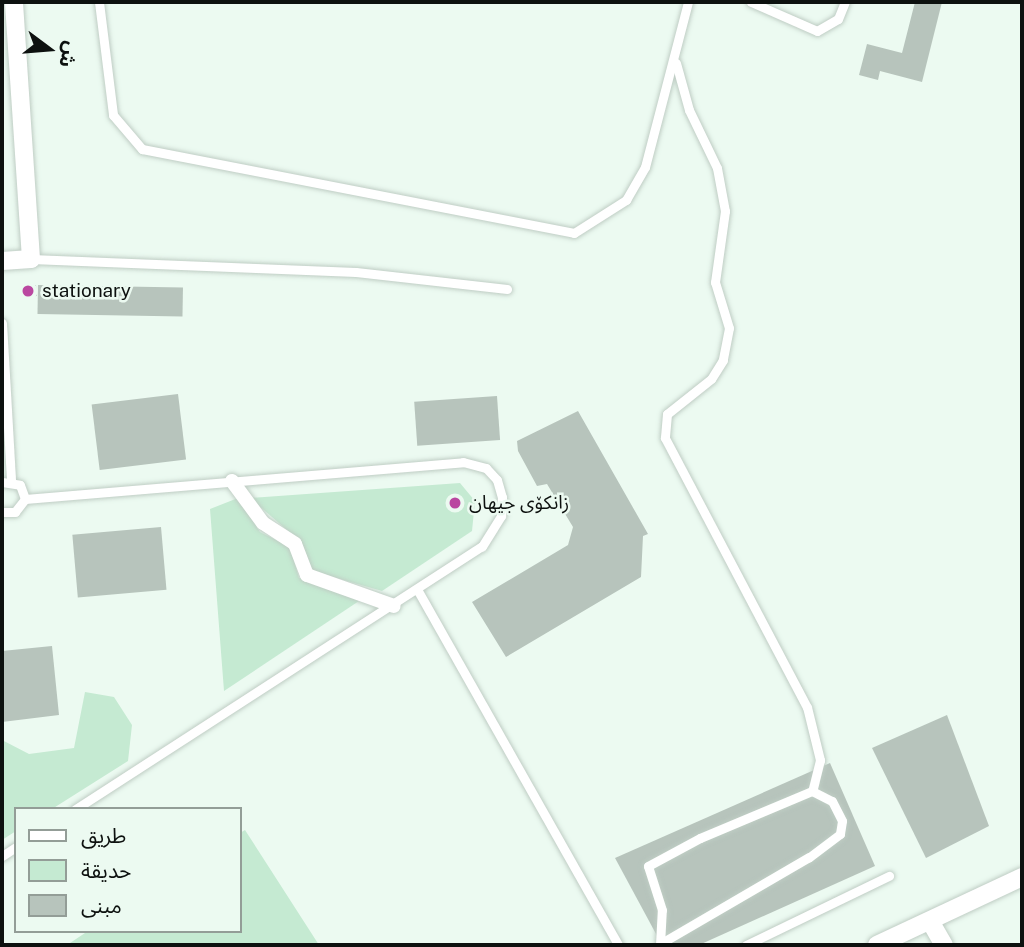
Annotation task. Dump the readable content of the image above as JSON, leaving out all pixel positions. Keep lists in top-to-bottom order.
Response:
{
  "places": ["stationary", "زانکۆی جیھان"],
  "legend": ["طريق", "حديقة", "مبنى"],
  "north": "right"
}
